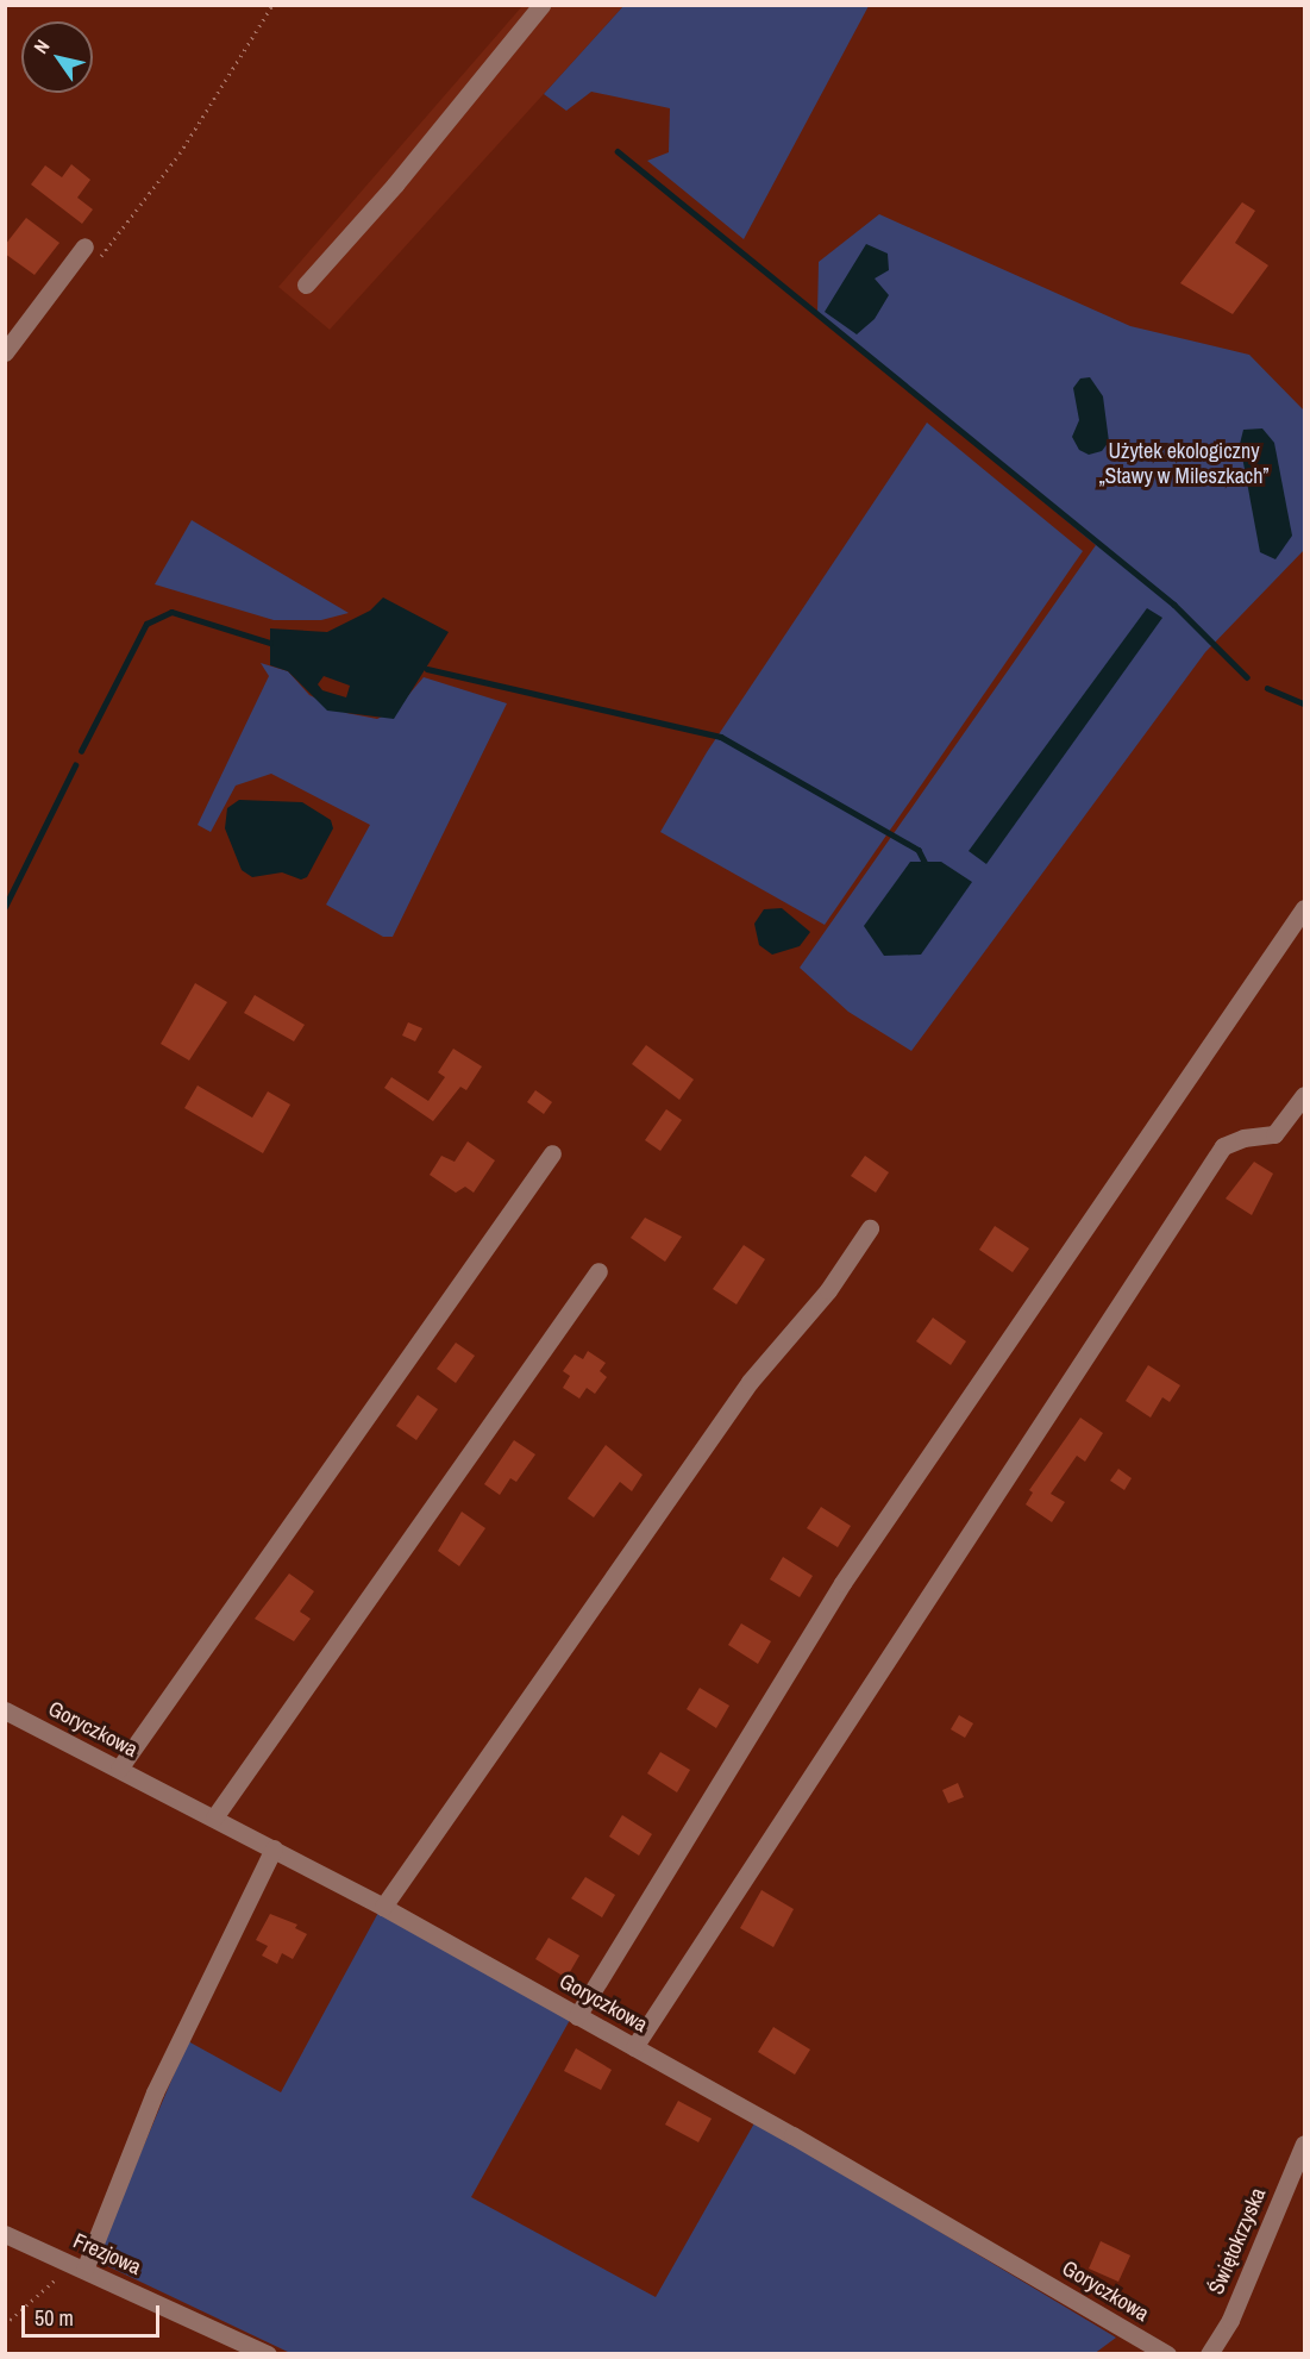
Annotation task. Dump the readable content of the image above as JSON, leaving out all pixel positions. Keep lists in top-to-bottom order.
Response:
{
  "streets": {
    "street": ["Goryczkowa", "Świętokrzyska", "Frezjowa"]
  },
  "parks": ["Użytek ekologiczny „Stawy w Mileszkach”"],
  "scale_bar": "50 m",
  "north": "top left"
}
